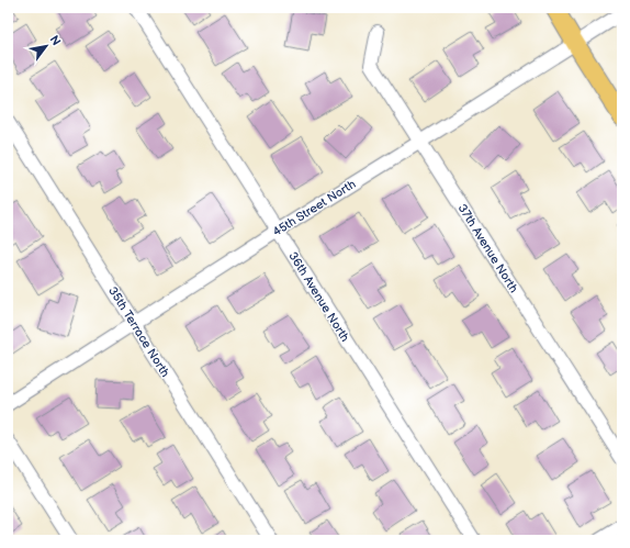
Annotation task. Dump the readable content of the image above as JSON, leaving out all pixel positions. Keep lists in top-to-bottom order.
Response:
{
  "streets": {
    "street": [
      "45th Street North",
      "37th Avenue North",
      "36th Avenue North",
      "35th Terrace North"
    ]
  },
  "crossings": [
    ["45th Street North", "37th Avenue North"],
    ["45th Street North", "36th Avenue North"],
    ["45th Street North", "35th Terrace North"]
  ],
  "north": "top right"
}
